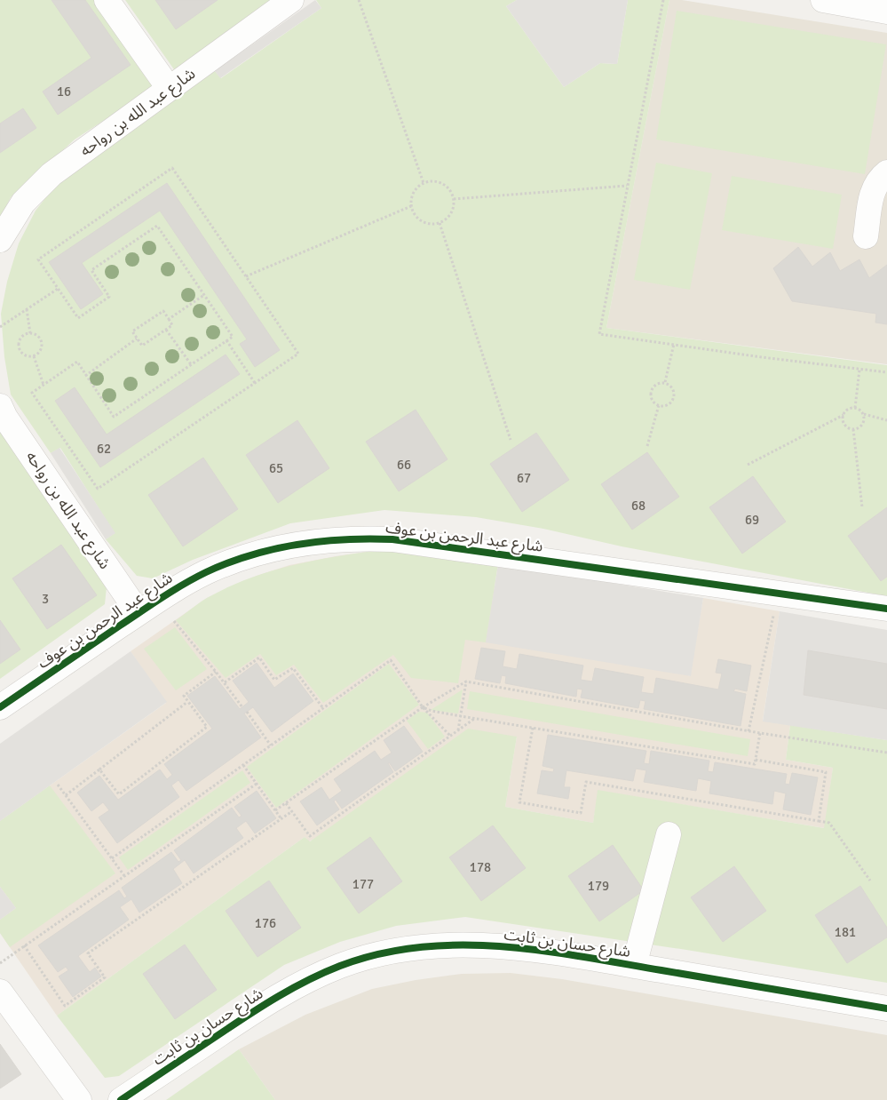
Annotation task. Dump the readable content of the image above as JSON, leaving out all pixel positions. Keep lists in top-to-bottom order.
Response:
{
  "streets": {
    "street": ["شارع عبد الله بن رواحه", "شارع عبد الرحمن بن عوف", "شارع حسان بن ثابت"]
  },
  "crossings": [
    ["شارع عبد الله بن رواحه", "شارع عبد الرحمن بن عوف"]
  ],
  "house_numbers": [
    "16",
    "62",
    "66",
    "65",
    "67",
    "68",
    "69",
    "3",
    "178",
    "177",
    "179",
    "176",
    "181"
  ]
}
